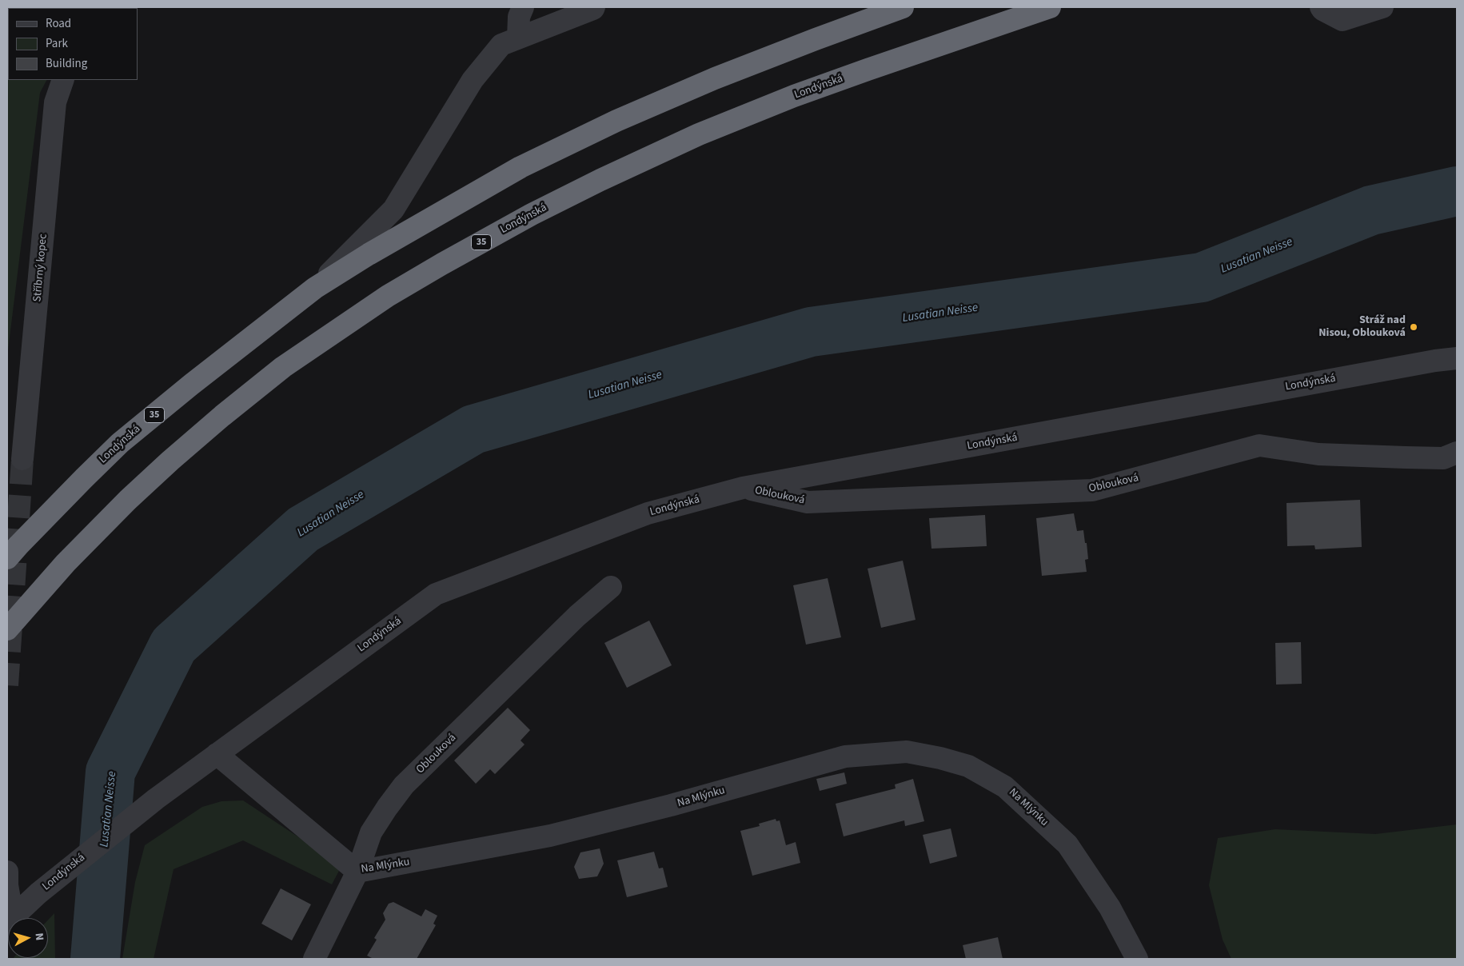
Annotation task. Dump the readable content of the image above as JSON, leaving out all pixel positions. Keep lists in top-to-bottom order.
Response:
{
  "streets": {
    "highway": ["Londýnská", "35"],
    "street": ["Stříbrný kopec", "Oblouková", "Na Mlýnku"]
  },
  "crossings": [
    ["Londýnská", "Oblouková"],
    ["Londýnská", "Na Mlýnku"],
    ["Oblouková", "Na Mlýnku"]
  ],
  "water": ["Lusatian Neisse"],
  "places": ["Stráž nad Nisou, Oblouková"],
  "legend": ["Road", "Park", "Building"],
  "north": "right"
}
